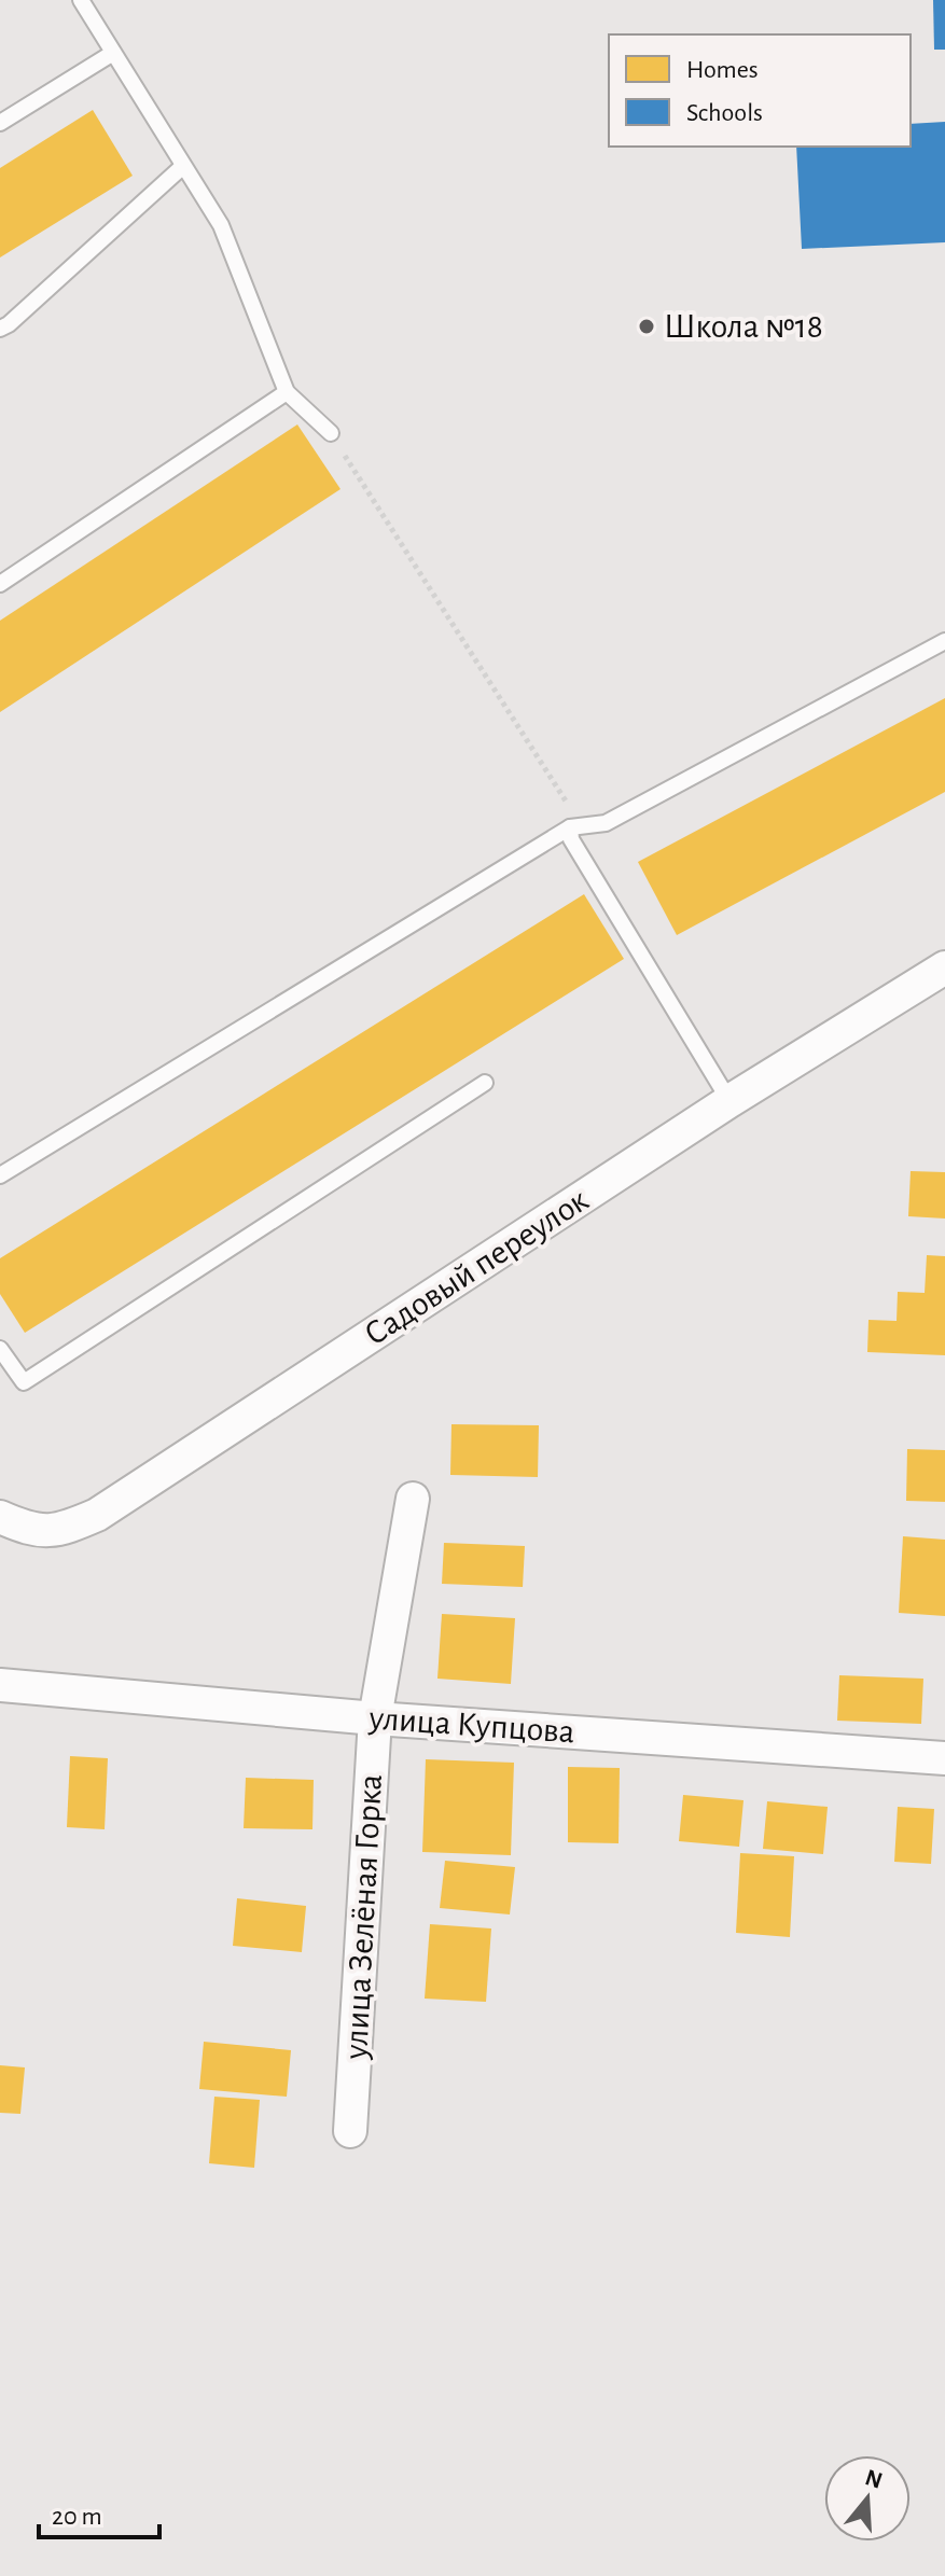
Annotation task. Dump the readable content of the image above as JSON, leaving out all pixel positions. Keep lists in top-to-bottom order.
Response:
{
  "streets": {
    "street": ["Садовый переулок", "улица Купцова", "улица Зелёная Горка"]
  },
  "crossings": [
    ["улица Купцова", "улица Зелёная Горка"]
  ],
  "places": ["Школа №18"],
  "legend": ["Homes", "Schools"],
  "scale_bar": "20 m",
  "north": "top"
}
